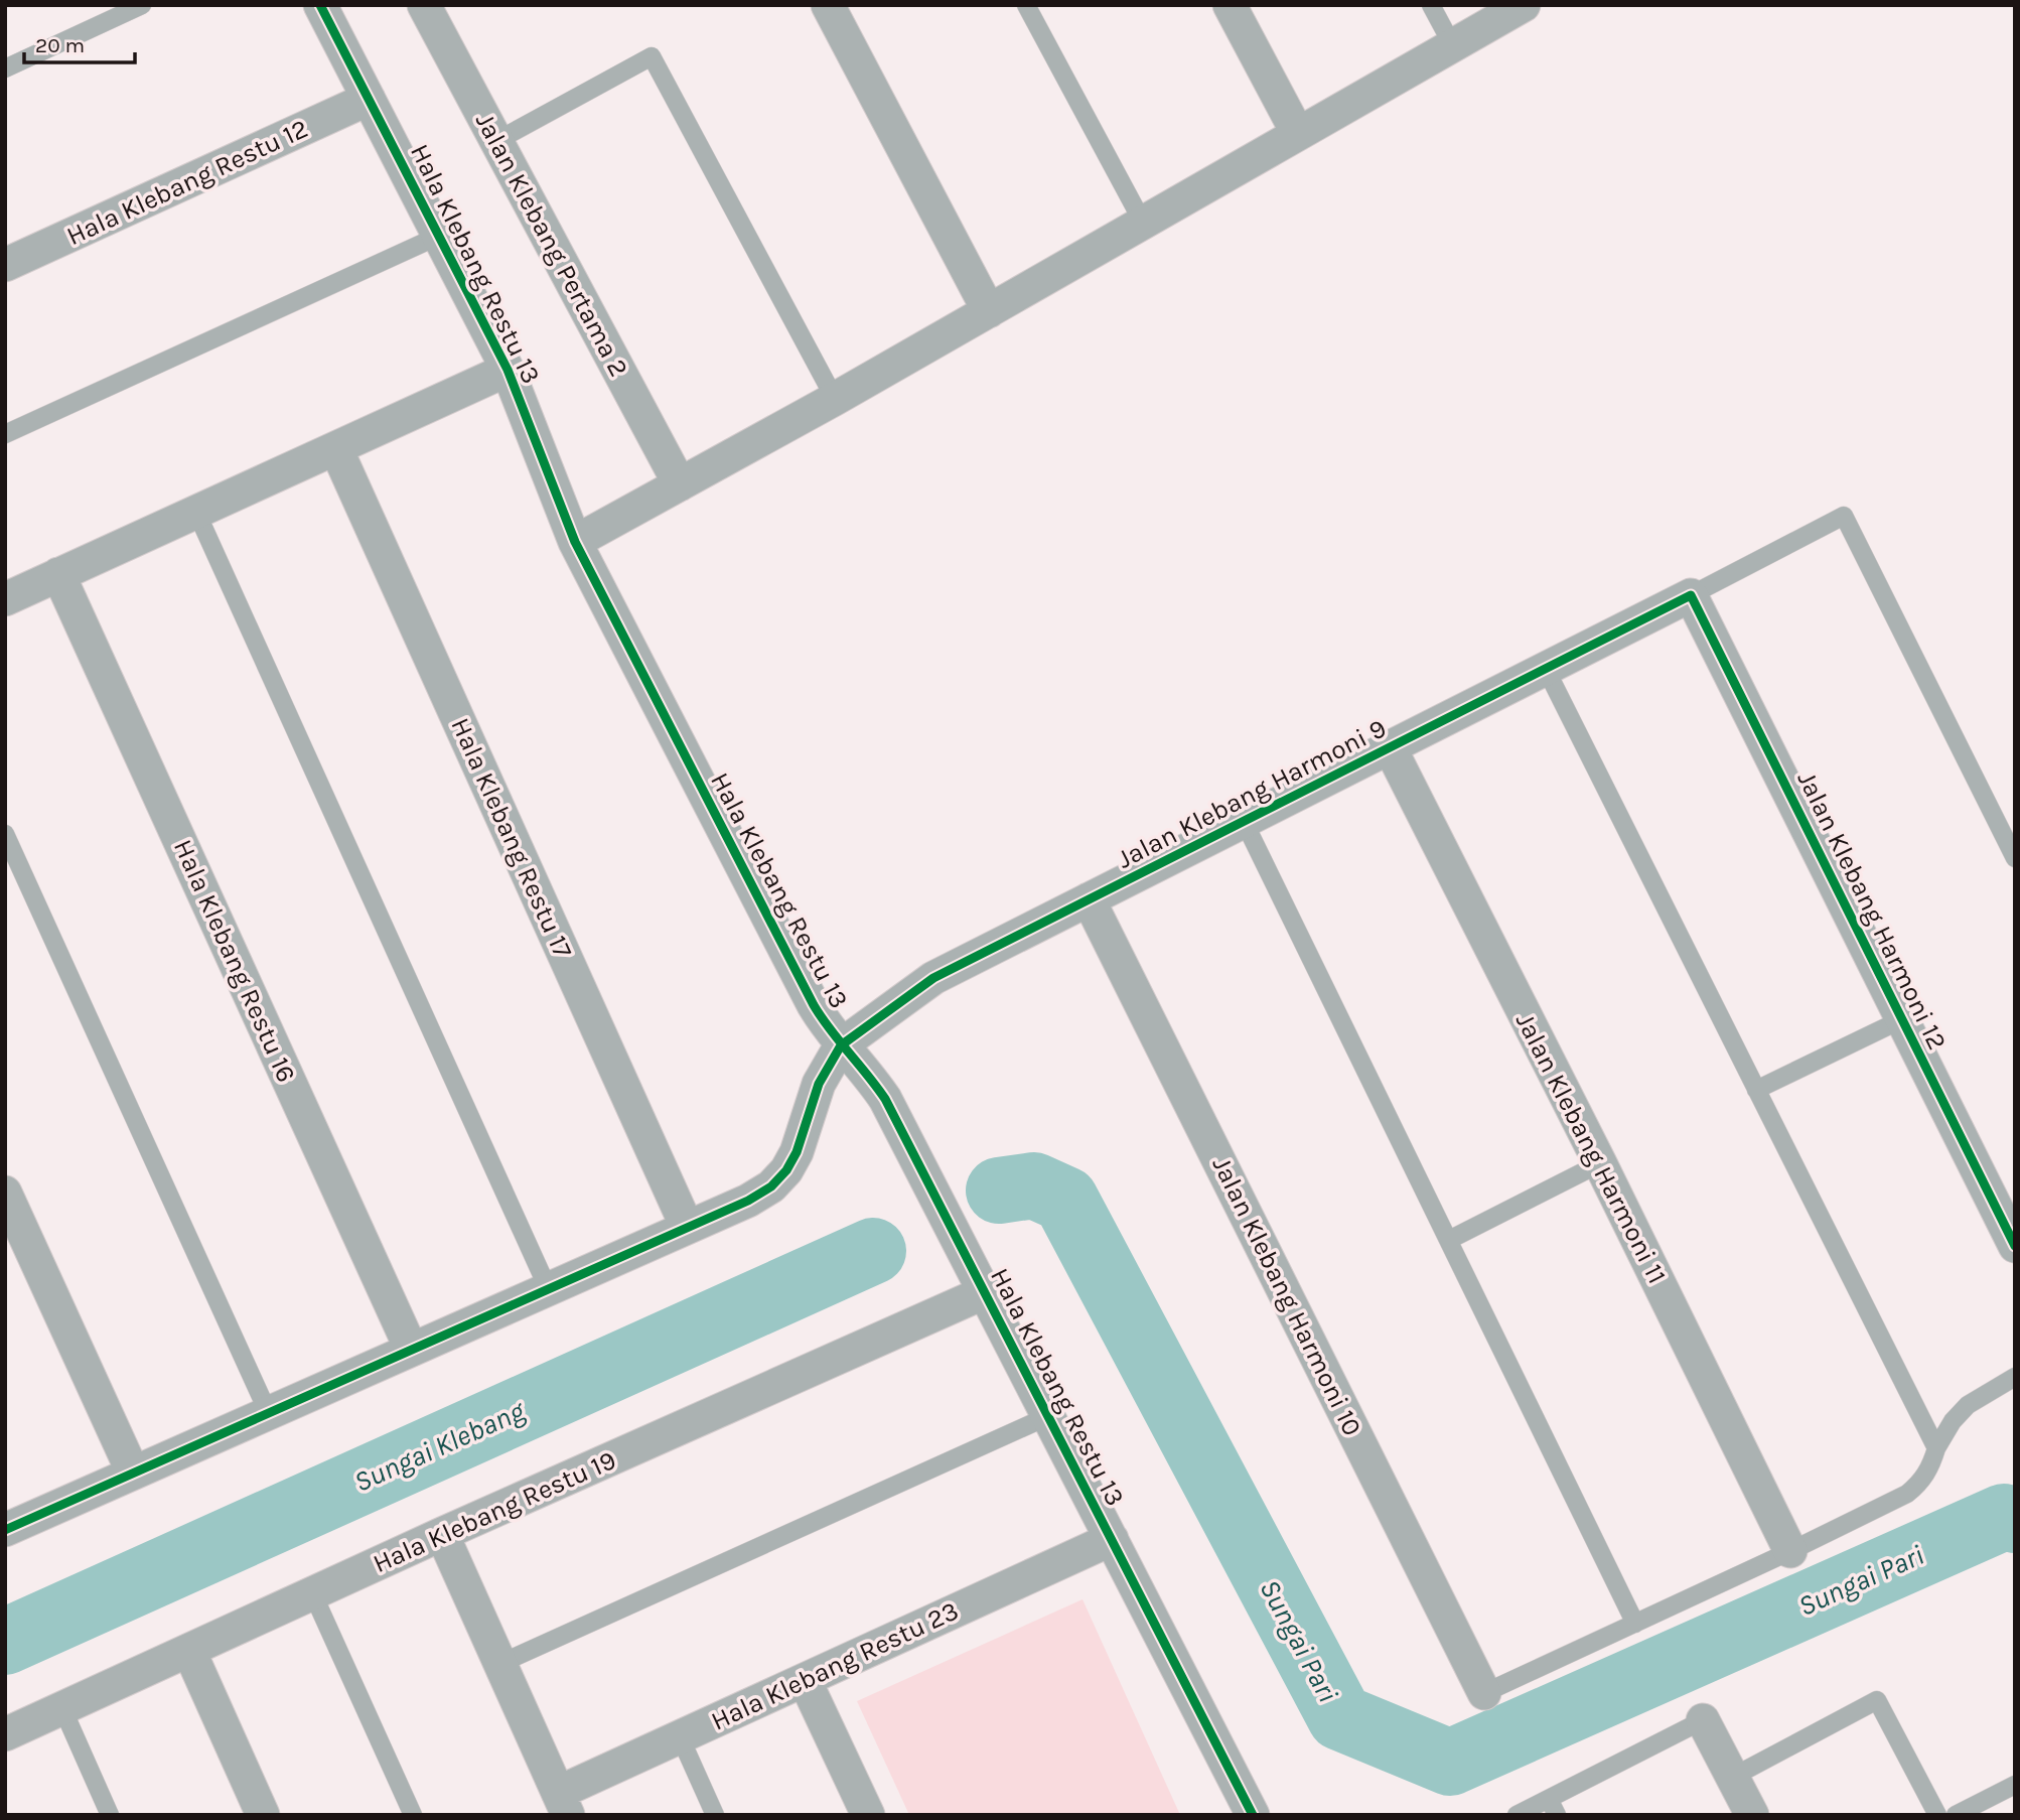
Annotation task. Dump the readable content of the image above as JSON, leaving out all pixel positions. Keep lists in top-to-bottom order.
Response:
{
  "streets": {
    "street": [
      "Hala Klebang Restu 12",
      "Jalan Klebang Pertama 2",
      "Hala Klebang Restu 13",
      "Jalan Klebang Harmoni 9",
      "Hala Klebang Restu 17",
      "Jalan Klebang Harmoni 12",
      "Hala Klebang Restu 16",
      "Jalan Klebang Harmoni 11",
      "Jalan Klebang Harmoni 10",
      "Hala Klebang Restu 19",
      "Hala Klebang Restu 23"
    ]
  },
  "crossings": [
    ["Hala Klebang Restu 12", "Hala Klebang Restu 13"],
    ["Hala Klebang Restu 13", "Jalan Klebang Harmoni 9"],
    ["Hala Klebang Restu 13", "Hala Klebang Restu 17"],
    ["Hala Klebang Restu 13", "Hala Klebang Restu 16"],
    ["Hala Klebang Restu 13", "Hala Klebang Restu 19"],
    ["Hala Klebang Restu 13", "Hala Klebang Restu 23"],
    ["Jalan Klebang Harmoni 9", "Jalan Klebang Harmoni 12"],
    ["Jalan Klebang Harmoni 9", "Jalan Klebang Harmoni 11"],
    ["Jalan Klebang Harmoni 9", "Jalan Klebang Harmoni 10"]
  ],
  "water": ["Sungai Klebang", "Sungai Pari"],
  "scale_bar": "20 m"
}
